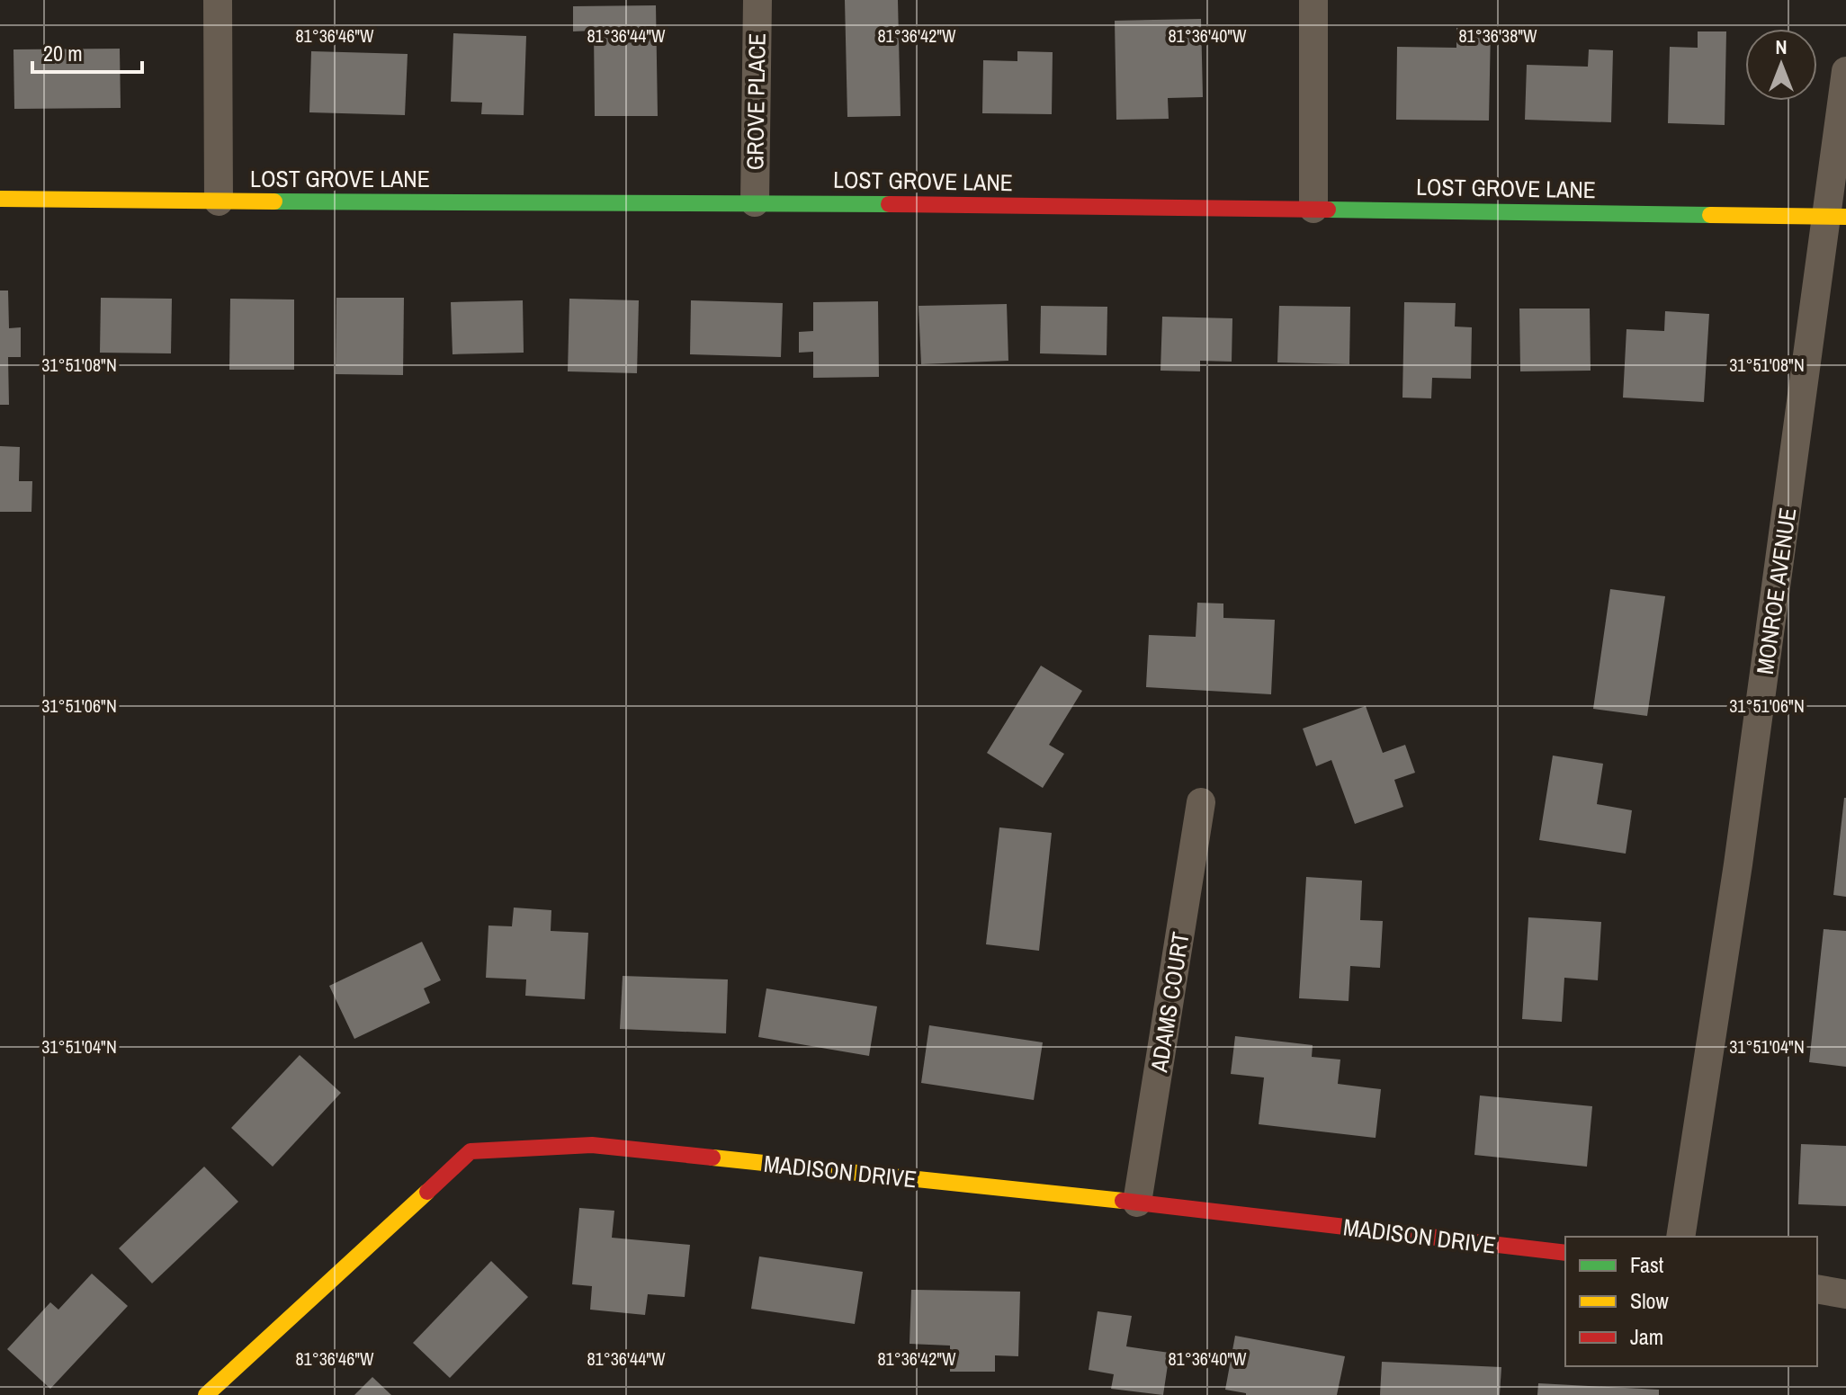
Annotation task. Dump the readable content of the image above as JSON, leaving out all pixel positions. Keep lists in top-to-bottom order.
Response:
{
  "streets": {
    "street": [
      "GROVE PLACE",
      "LOST GROVE LANE",
      "MONROE AVENUE",
      "ADAMS COURT",
      "MADISON DRIVE"
    ]
  },
  "crossings": [
    ["GROVE PLACE", "LOST GROVE LANE"],
    ["LOST GROVE LANE", "MONROE AVENUE"],
    ["ADAMS COURT", "MADISON DRIVE"]
  ],
  "legend": ["Fast", "Slow", "Jam"],
  "scale_bar": "20 m",
  "north": "top",
  "coordinates": [
    "81°36'46\"W",
    "81°36'44\"W",
    "81°36'42\"W",
    "81°36'40\"W",
    "81°36'38\"W",
    "31°51'08\"N",
    "31°51'06\"N",
    "31°51'04\"N"
  ]
}
